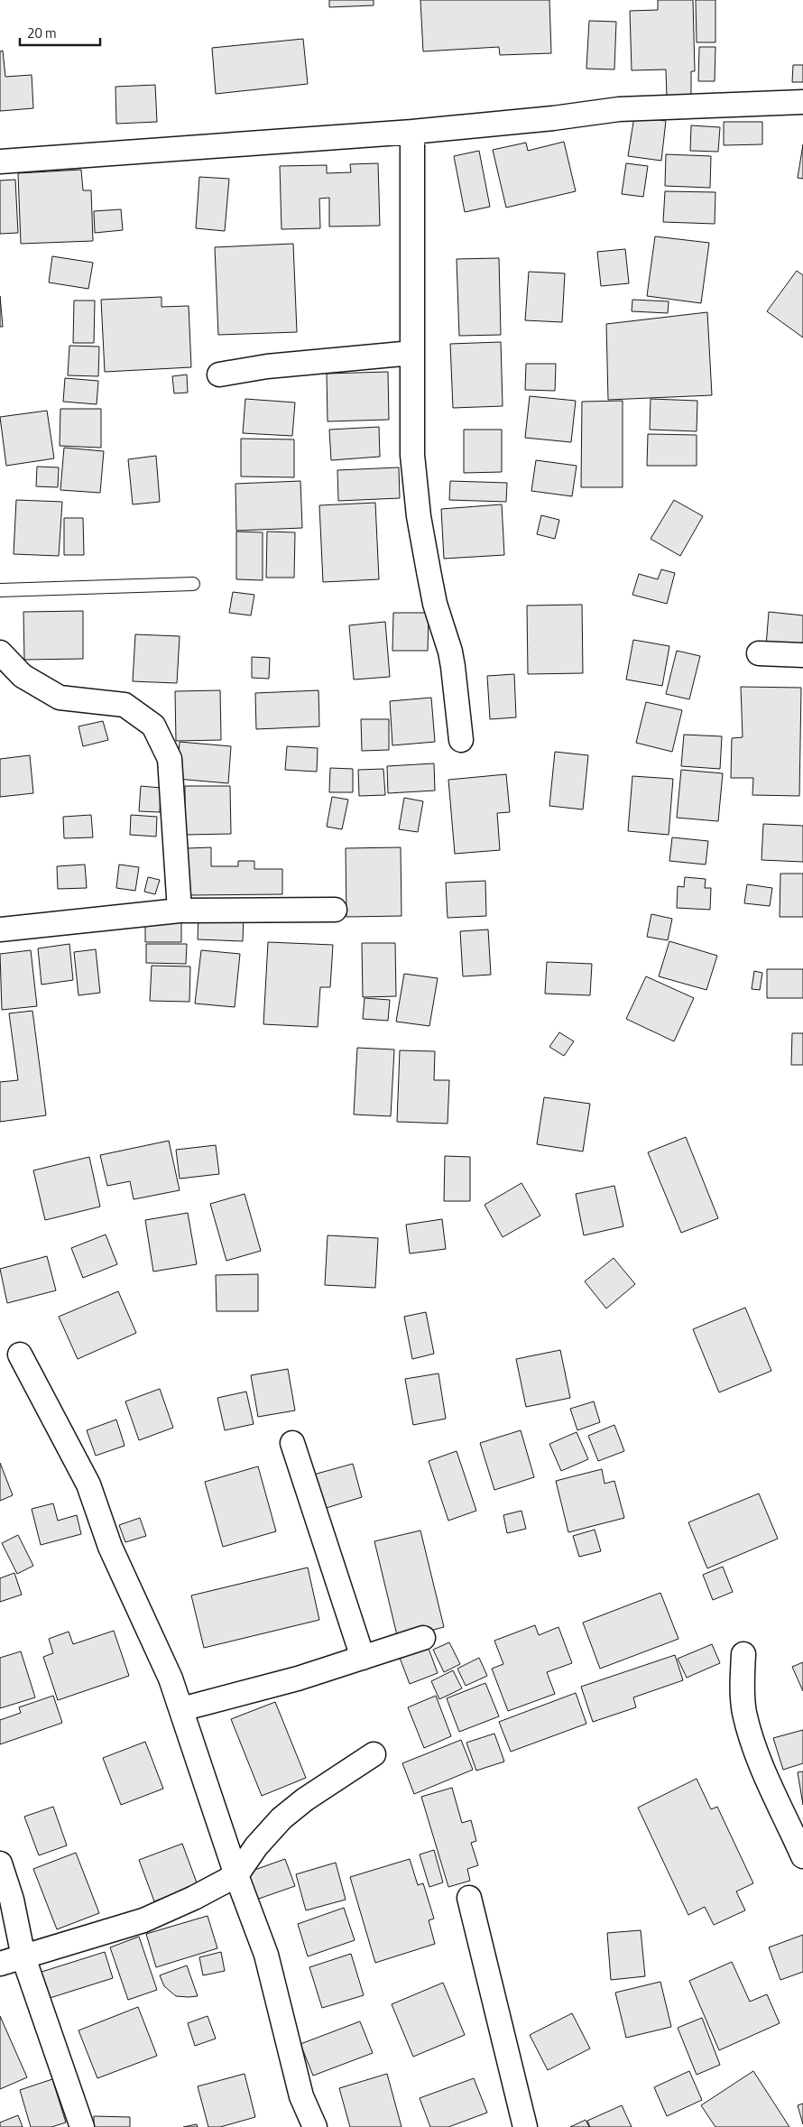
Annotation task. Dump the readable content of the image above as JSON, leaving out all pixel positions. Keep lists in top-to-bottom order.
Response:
{
  "scale_bar": "20 m"
}
